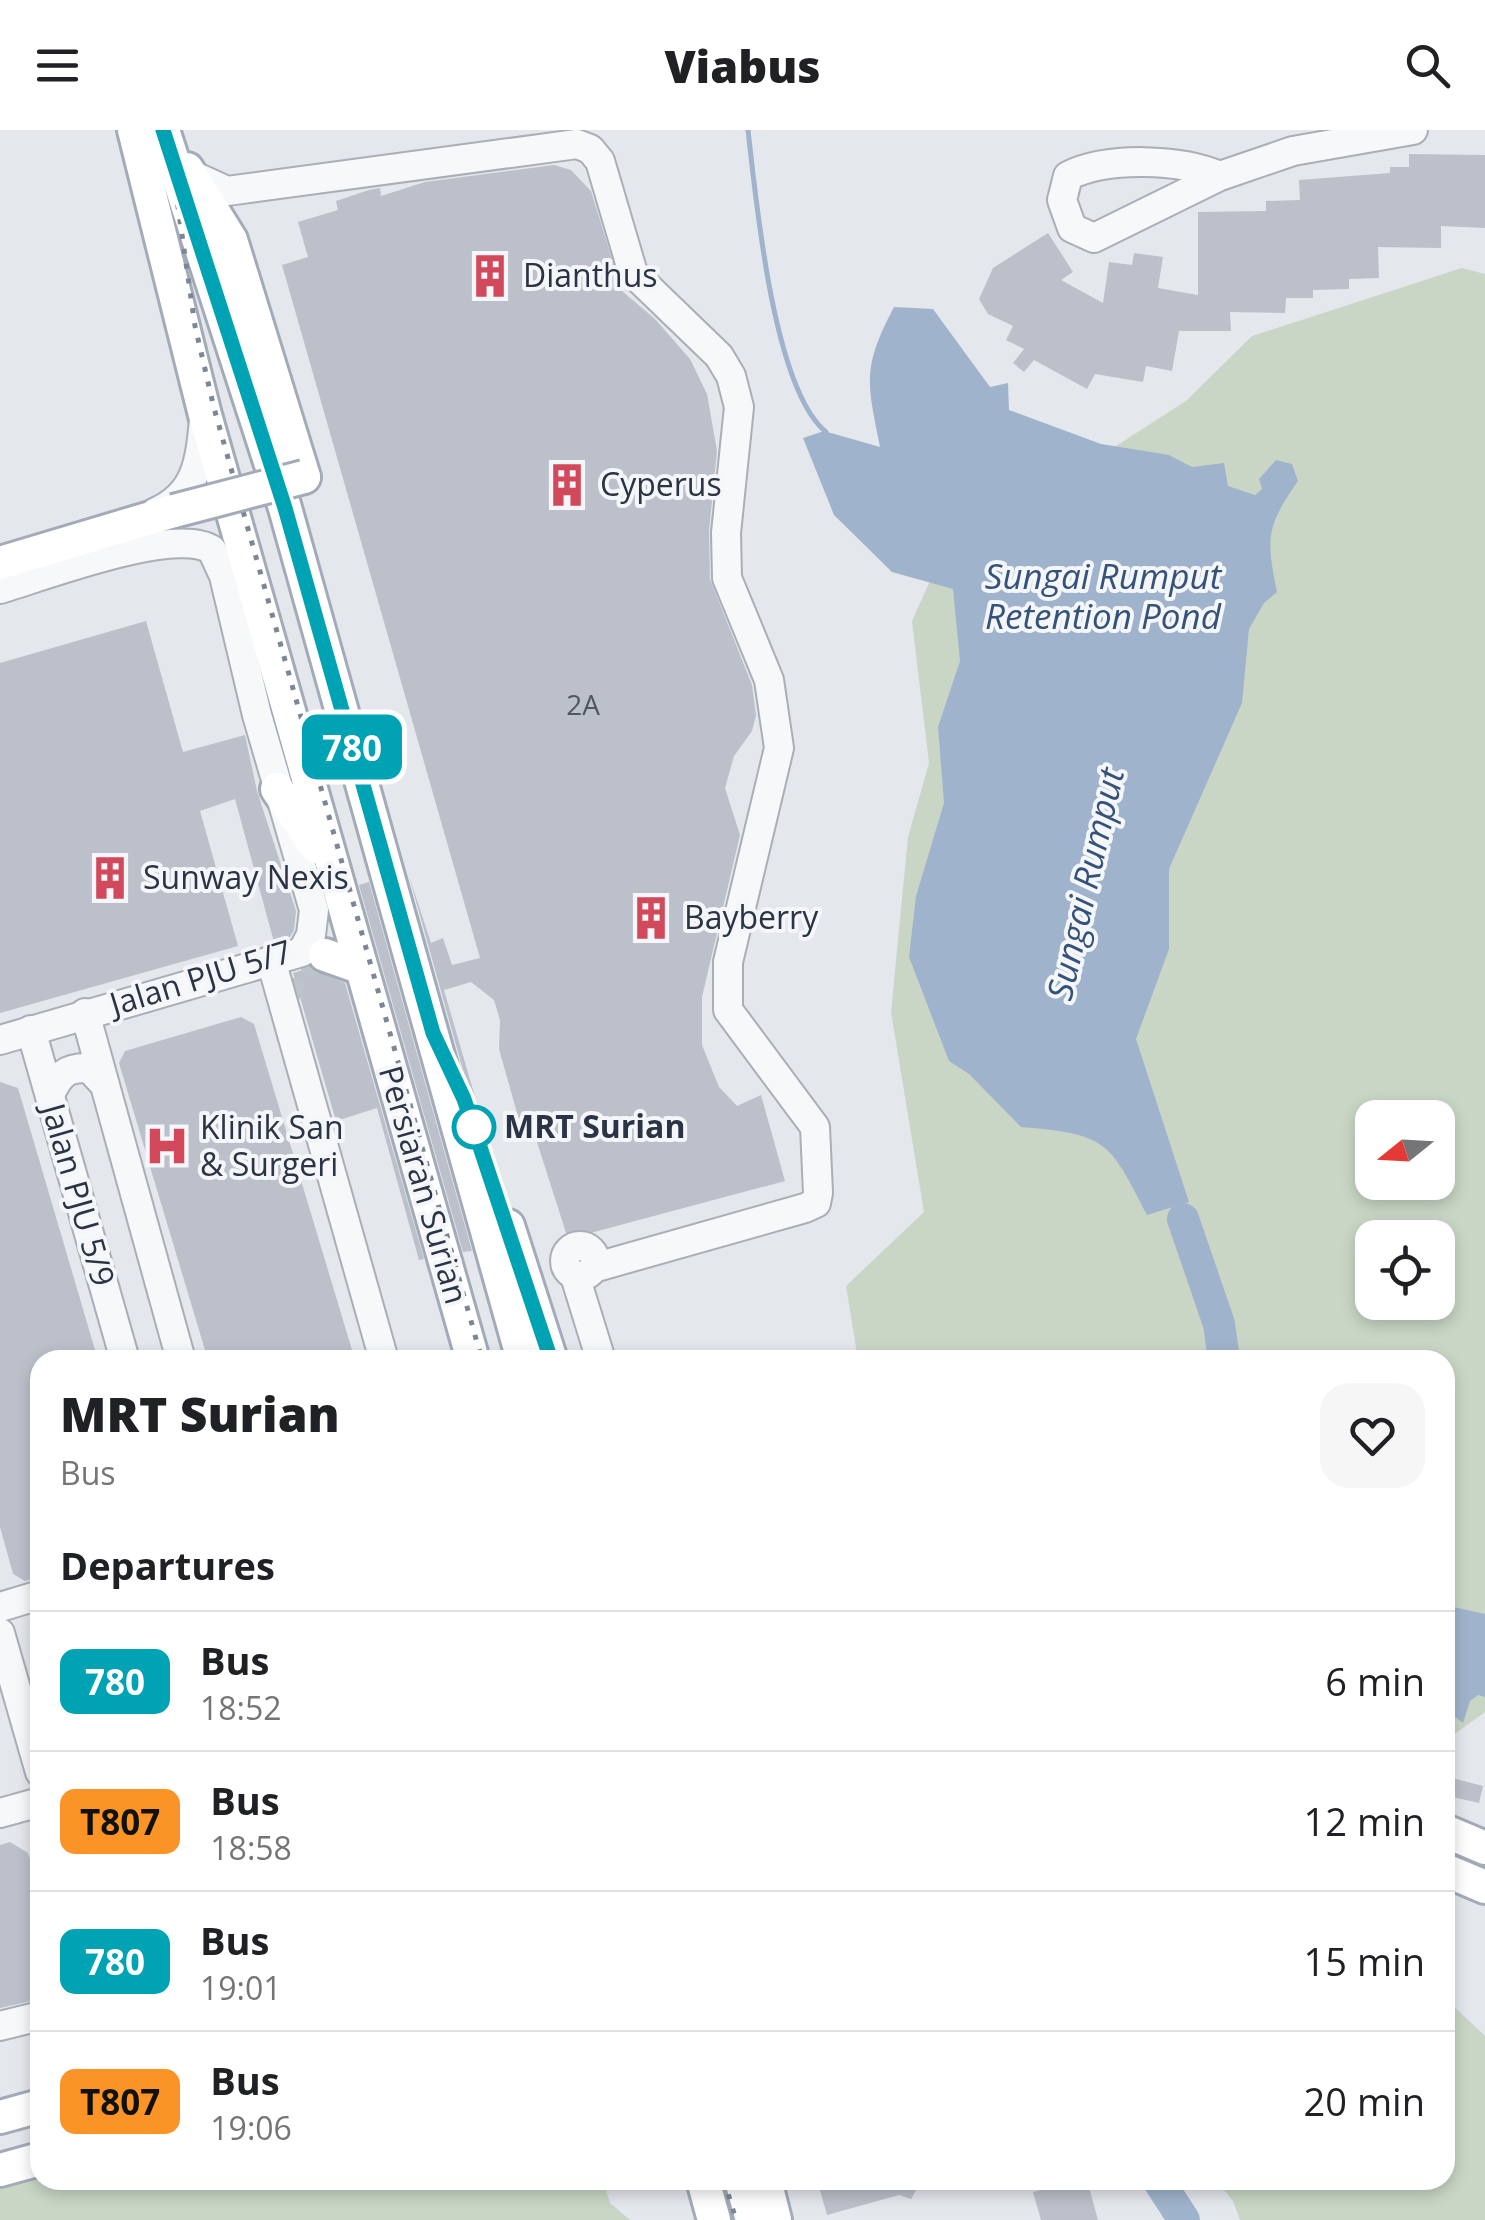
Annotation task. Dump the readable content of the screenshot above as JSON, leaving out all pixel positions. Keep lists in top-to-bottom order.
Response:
{
  "streets": {
    "main road": ["Persiaran Surian"],
    "street": ["Jalan PJU 5/7", "Jalan PJU 5/9"]
  },
  "crossings": [
    ["Jalan PJU 5/7", "Jalan PJU 5/9"]
  ],
  "water": ["Sungai Rumput Retention Pond", "Sungai Rumput"],
  "places": {
    "building": [
      "Dianthus",
      "Cyperus",
      "Sunway Nexis",
      "Bayberry"
    ],
    "other": ["MRT Surian"],
    "hospital": ["Klinik San & Surgeri"]
  },
  "lines": ["bus line 780"],
  "house_numbers": ["2A"],
  "north": "left",
  "page": {
    "header": "Viabus",
    "on_map": "780",
    "heading": [
      ["MRT Surian", "Bus"],
      "Departures"
    ],
    "list": [
      {
        "mark": "780",
        "name": "Bus",
        "note": "18:52",
        "value": "6 min"
      },
      {
        "mark": "T807",
        "name": "Bus",
        "note": "18:58",
        "value": "12 min"
      },
      {
        "mark": "780",
        "name": "Bus",
        "note": "19:01",
        "value": "15 min"
      },
      {
        "mark": "T807",
        "name": "Bus",
        "note": "19:06",
        "value": "20 min"
      }
    ]
  }
}
